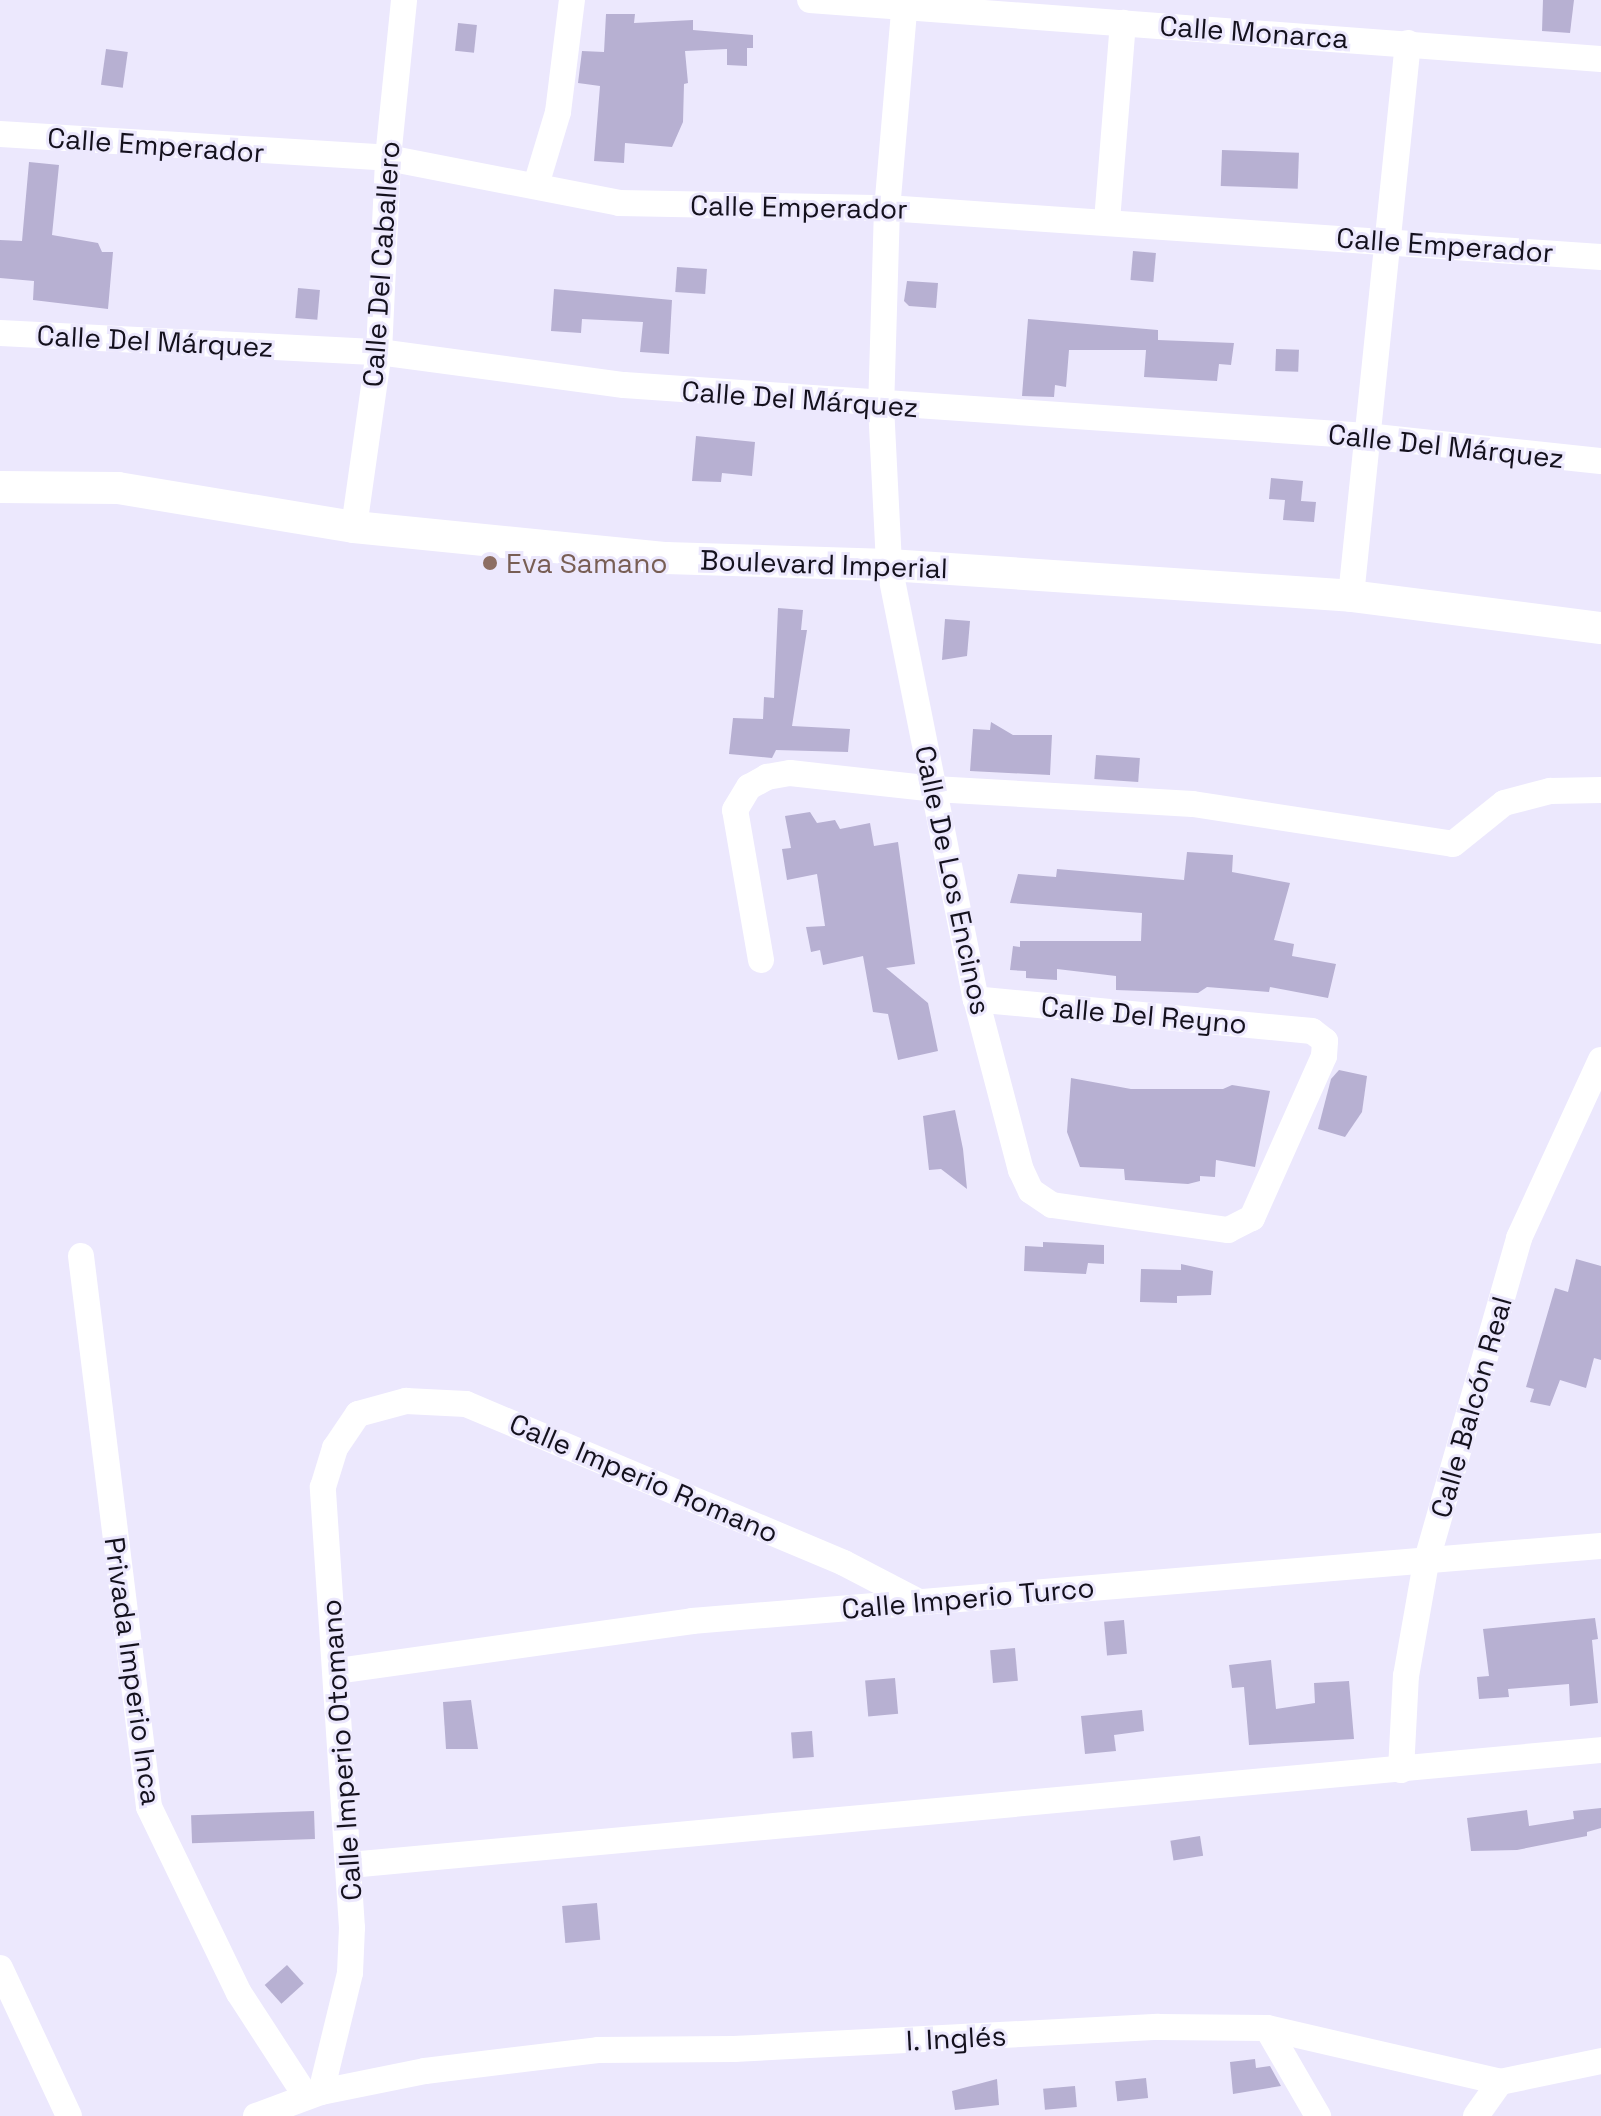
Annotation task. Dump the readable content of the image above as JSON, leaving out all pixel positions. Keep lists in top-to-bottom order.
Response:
{
  "streets": {
    "street": [
      "Calle Monarca",
      "Calle Emperador",
      "Calle Del Caballero",
      "Calle Del Márquez",
      "Boulevard Imperial",
      "Calle De Los Encinos",
      "Calle Del Reyno",
      "Calle Balcón Real",
      "Calle Imperio Romano",
      "Calle Imperio Turco",
      "Privada Imperio Inca",
      "Calle Imperio Otomano",
      "I. Inglés"
    ]
  },
  "crossings": [
    ["Calle Emperador", "Calle Del Caballero"],
    ["Calle Del Caballero", "Calle Del Márquez"],
    ["Calle Del Caballero", "Boulevard Imperial"],
    ["Boulevard Imperial", "Calle De Los Encinos"],
    ["Calle De Los Encinos", "Calle Del Reyno"],
    ["Calle Balcón Real", "Calle Imperio Turco"],
    ["Calle Imperio Romano", "Calle Imperio Turco"],
    ["Calle Imperio Romano", "Calle Imperio Otomano"],
    ["Calle Imperio Turco", "Calle Imperio Otomano"],
    ["Privada Imperio Inca", "Calle Imperio Otomano"],
    ["Privada Imperio Inca", "I. Inglés"],
    ["Calle Imperio Otomano", "I. Inglés"]
  ],
  "places": ["Eva Samano"]
}
